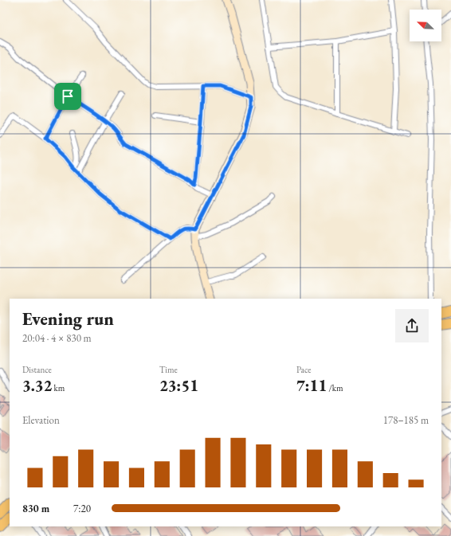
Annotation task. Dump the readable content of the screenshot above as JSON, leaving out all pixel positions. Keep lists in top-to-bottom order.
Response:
{
  "north": "top left",
  "page": {
    "heading": ["Evening run", "20:04 · 4 × 830 m"],
    "stats": [
      ["Distance", "3.32 km"],
      ["Time", "23:51"],
      ["Pace", "7:11 /km"]
    ],
    "chart": ["Elevation", "178–185 m"],
    "list": [
      {
        "name": "830 m",
        "note": "7:20"
      }
    ]
  }
}
